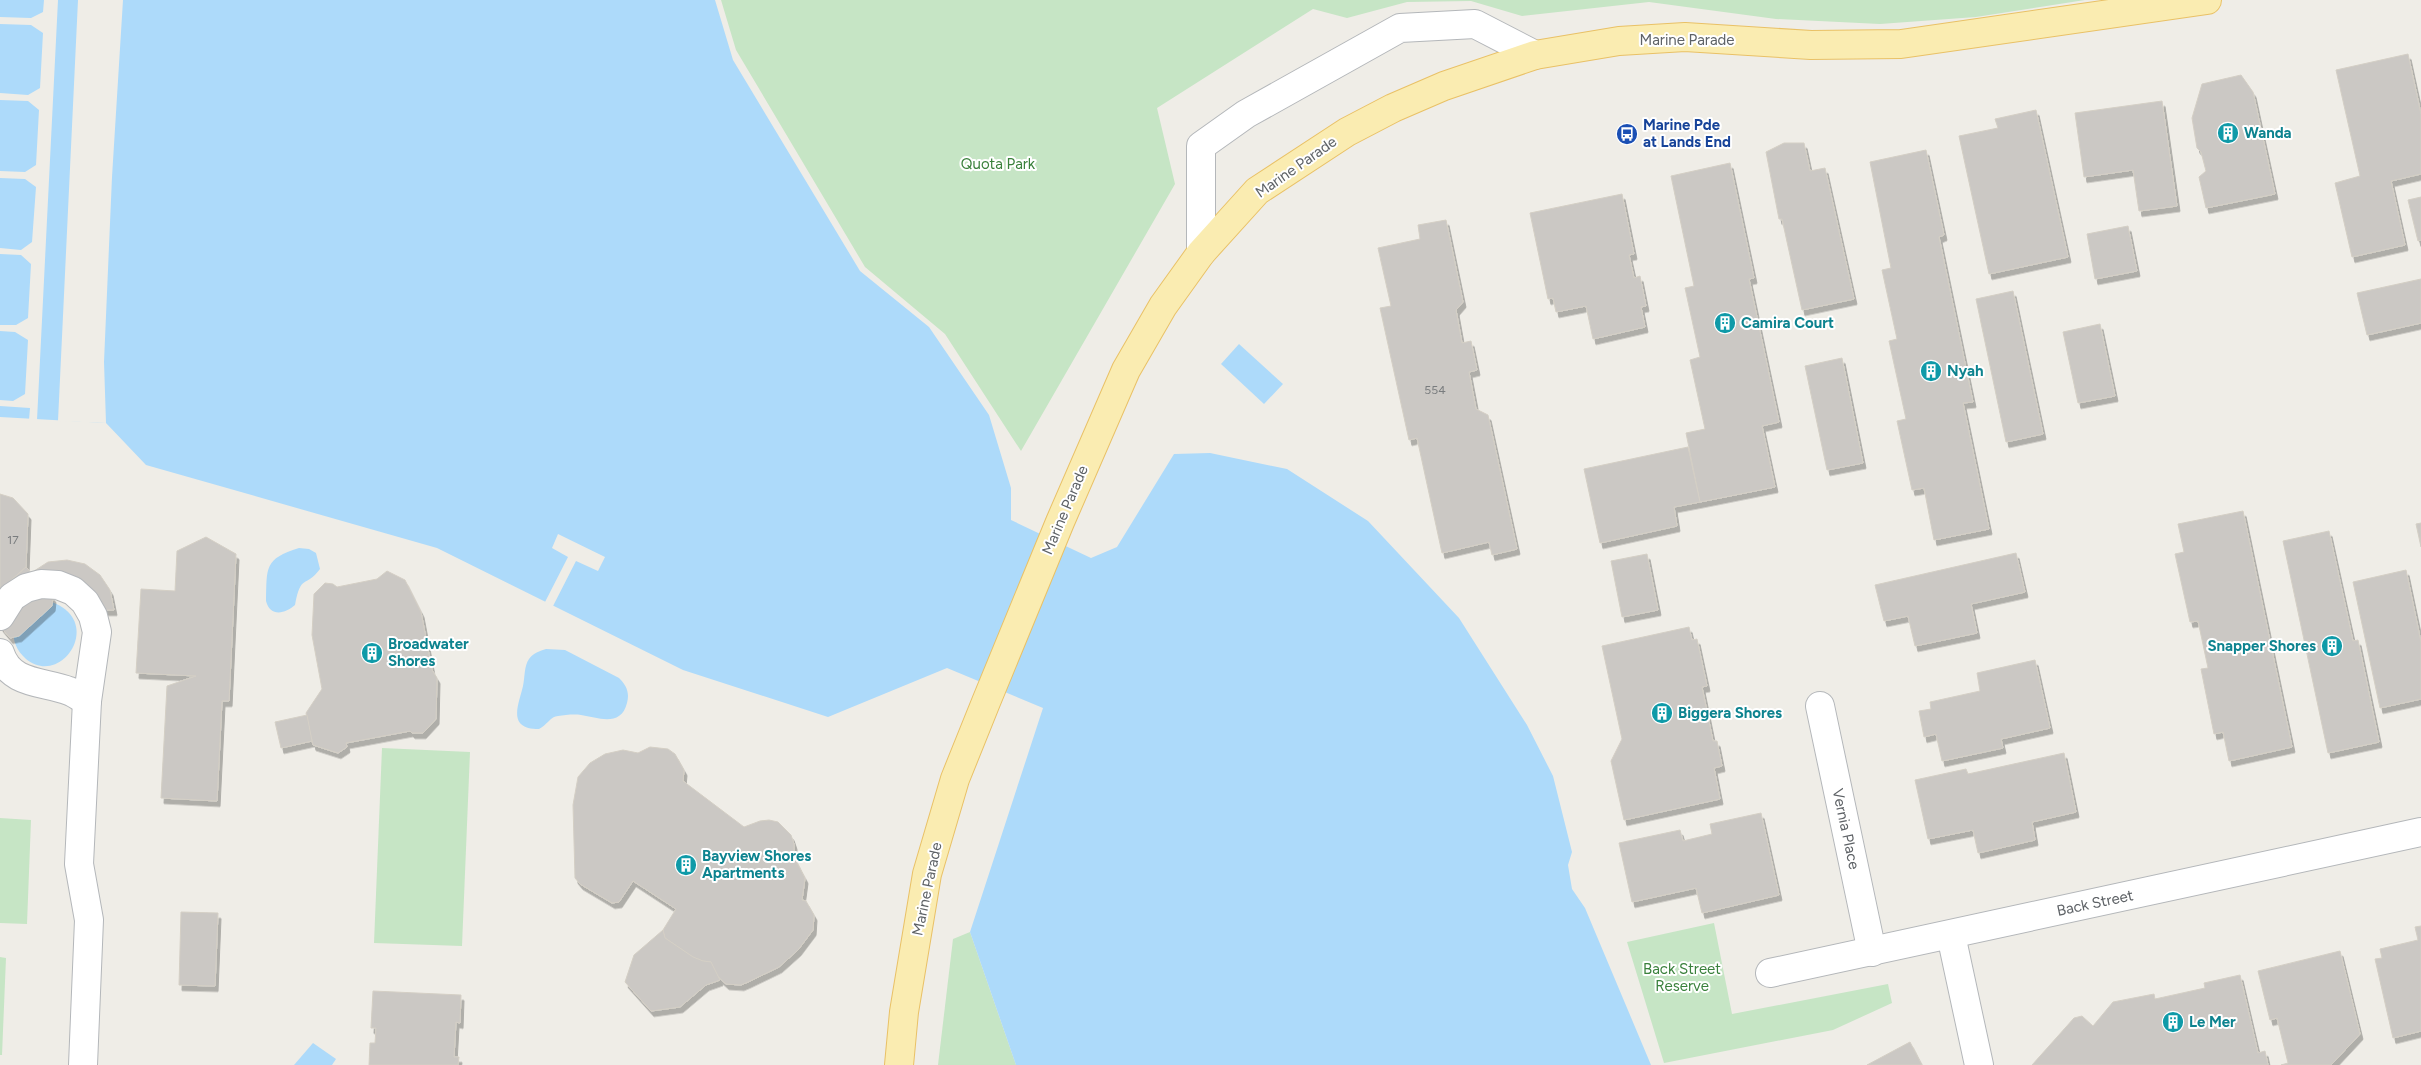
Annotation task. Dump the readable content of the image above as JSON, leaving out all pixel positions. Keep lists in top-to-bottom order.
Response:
{
  "streets": {
    "main road": ["Marine Parade"],
    "street": ["Vernia Place", "Back Street"]
  },
  "crossings": [
    ["Vernia Place", "Back Street"]
  ],
  "parks": ["Quota Park", "Back Street Reserve"],
  "places": {
    "building": [
      "Wanda",
      "Camira Court",
      "Nyah",
      "Snapper Shores",
      "Broadwater Shores",
      "Biggera Shores",
      "Bayview Shores Apartments",
      "Le Mer"
    ],
    "bus stop": ["Marine Pde at Lands End"]
  },
  "house_numbers": ["554", "17"]
}
